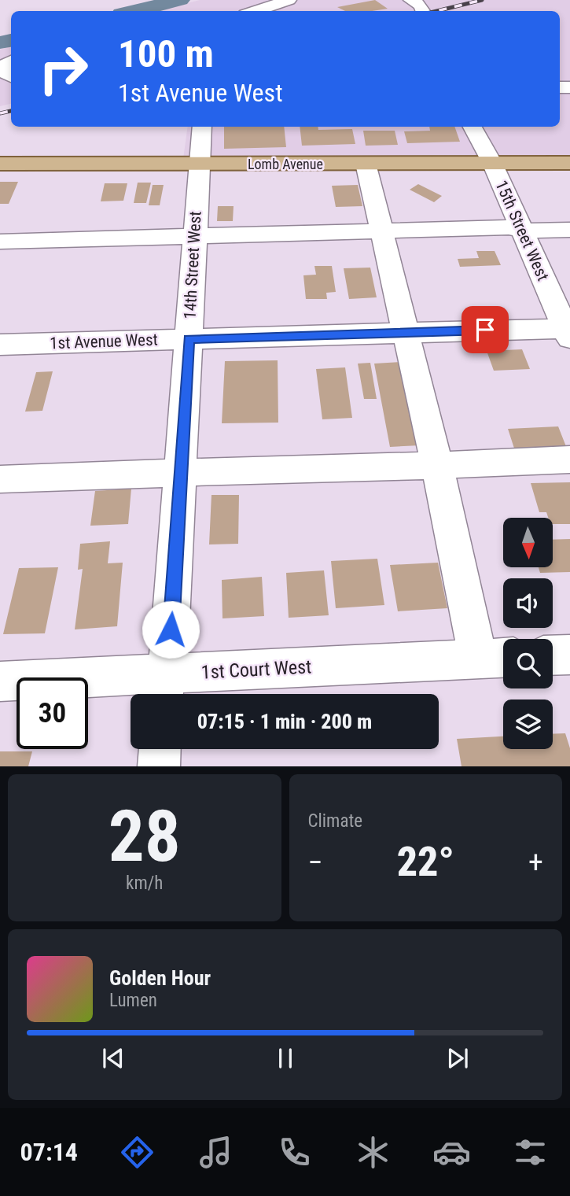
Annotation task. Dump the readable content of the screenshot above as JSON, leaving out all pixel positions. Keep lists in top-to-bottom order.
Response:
{
  "streets": {
    "main road": ["Lomb Avenue"],
    "street": [
      "15th Street West",
      "14th Street West",
      "1st Avenue West",
      "1st Court West"
    ]
  },
  "crossings": [
    ["Lomb Avenue", "15th Street West"],
    ["Lomb Avenue", "14th Street West"],
    ["15th Street West", "1st Avenue West"],
    ["14th Street West", "1st Avenue West"],
    ["14th Street West", "1st Court West"]
  ],
  "north": "bottom",
  "page": {
    "turn": ["100 m", "1st Avenue West"],
    "limit": "30",
    "trip": "07:15 · 1 min · 200 m",
    "tile": [
      ["28", "km/h"],
      "Climate"
    ],
    "heat": ["−", "22°", "+"],
    "song": ["Golden Hour", "Lumen"],
    "tabs": "07:14"
  }
}
